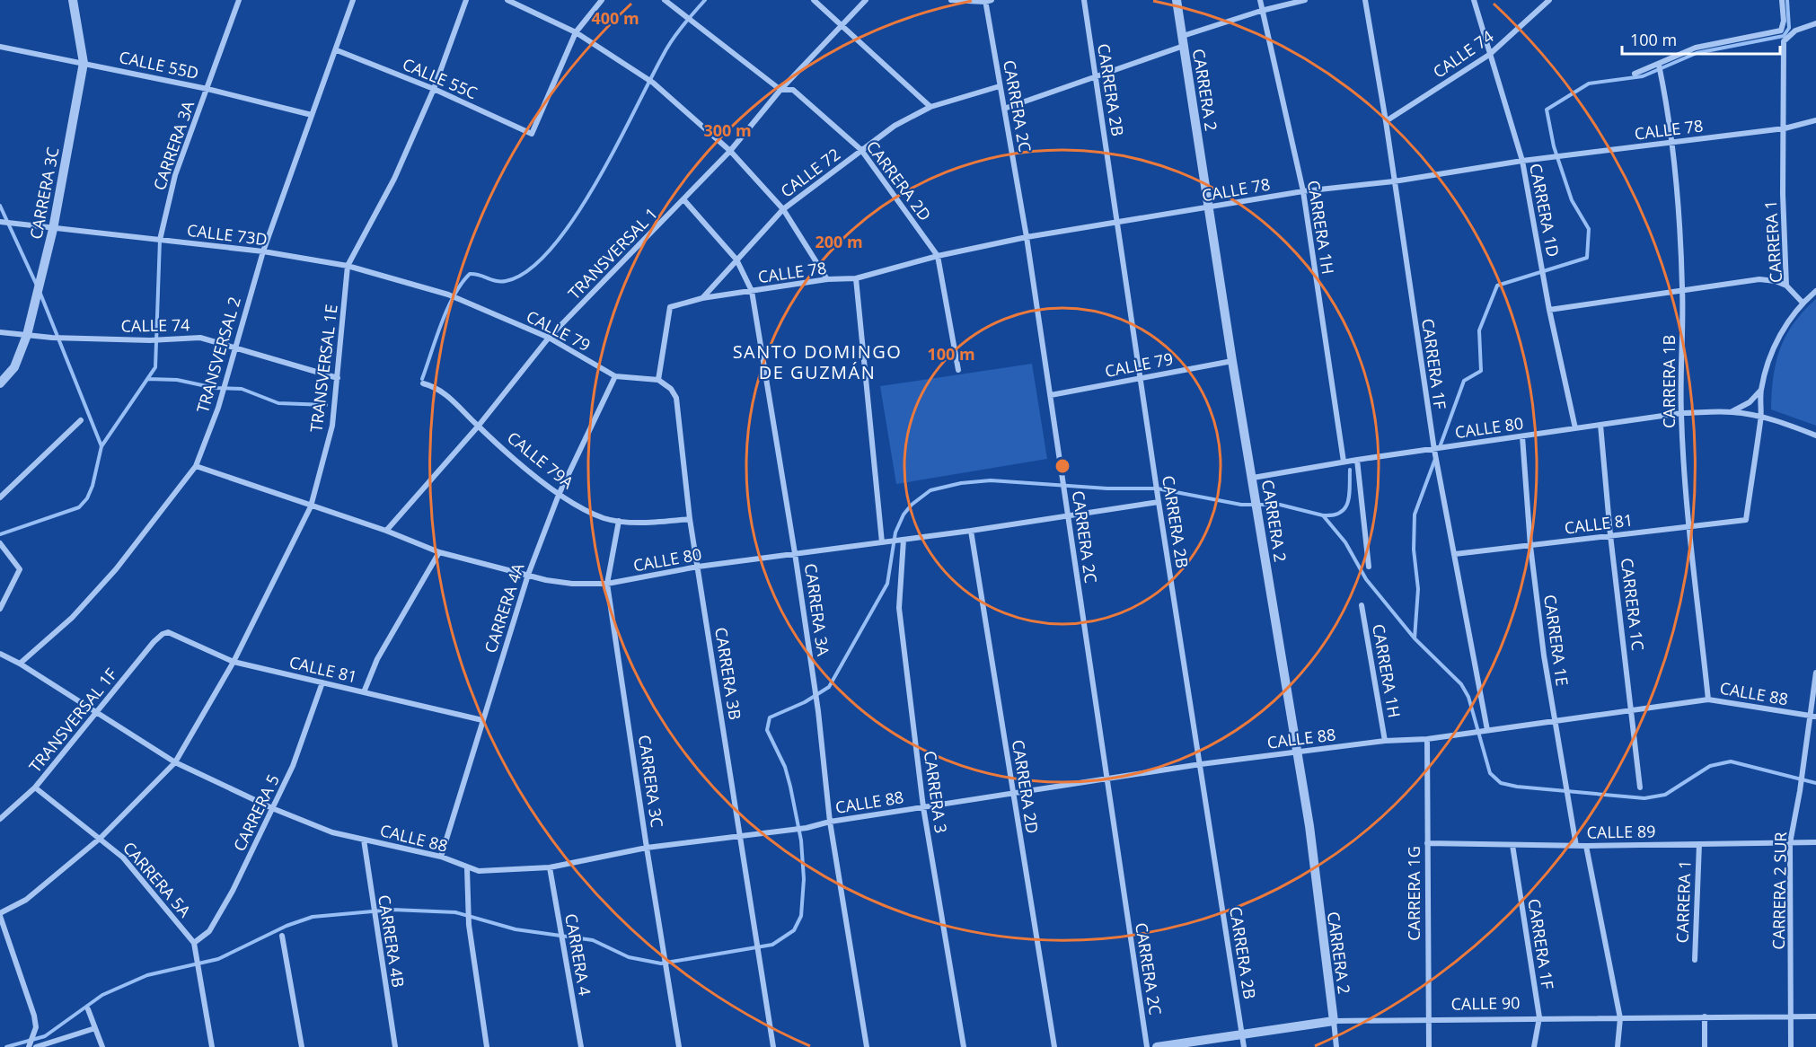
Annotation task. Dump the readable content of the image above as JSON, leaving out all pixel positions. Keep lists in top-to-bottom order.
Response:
{
  "streets": {
    "street": [
      "CALLE 74",
      "CALLE 55D",
      "CALLE 55C",
      "CARRERA 2B",
      "CARRERA 2",
      "CARRERA 2C",
      "CALLE 78",
      "CARRERA 3A",
      "CALLE 72",
      "CARRERA 2D",
      "CARRERA 3C",
      "CARRERA 1D",
      "CARRERA 1H",
      "CALLE 73D",
      "CARRERA 1",
      "TRANSVERSAL 1",
      "CALLE 79",
      "TRANSVERSAL 2",
      "CARRERA 1F",
      "TRANSVERSAL 1E",
      "CARRERA 1B",
      "CALLE 80",
      "CALLE 79A",
      "CALLE 81",
      "CARRERA 1C",
      "CARRERA 4A",
      "CARRERA 1E",
      "CARRERA 3B",
      "CALLE 88",
      "TRANSVERSAL 1F",
      "CARRERA 3",
      "CARRERA 5",
      "CALLE 89",
      "CARRERA 5A",
      "CARRERA 2 SUR",
      "CARRERA 1G",
      "CARRERA 4B",
      "CARRERA 4",
      "CALLE 90"
    ]
  },
  "crossings": [
    ["CALLE 74", "CARRERA 3C"],
    ["CALLE 74", "CARRERA 1D"],
    ["CALLE 74", "TRANSVERSAL 2"],
    ["CALLE 74", "CARRERA 1F"],
    ["CALLE 74", "TRANSVERSAL 1E"],
    ["CALLE 55D", "CARRERA 3A"],
    ["CALLE 55D", "CARRERA 3C"],
    ["CALLE 55D", "TRANSVERSAL 2"],
    ["CALLE 55C", "TRANSVERSAL 2"],
    ["CALLE 55C", "TRANSVERSAL 1E"],
    ["CARRERA 2B", "CALLE 78"],
    ["CARRERA 2B", "CALLE 79"],
    ["CARRERA 2B", "CALLE 80"],
    ["CARRERA 2B", "CALLE 88"],
    ["CARRERA 2B", "CALLE 90"],
    ["CARRERA 2", "CALLE 78"],
    ["CARRERA 2", "CALLE 79"],
    ["CARRERA 2", "CALLE 80"],
    ["CARRERA 2", "CALLE 88"],
    ["CARRERA 2", "CALLE 90"],
    ["CARRERA 2C", "CALLE 78"],
    ["CARRERA 2C", "CALLE 72"],
    ["CARRERA 2C", "CALLE 79"],
    ["CARRERA 2C", "CALLE 80"],
    ["CARRERA 2C", "CALLE 88"],
    ["CALLE 78", "CARRERA 3A"],
    ["CALLE 78", "CALLE 72"],
    ["CALLE 78", "CARRERA 2D"],
    ["CALLE 78", "CARRERA 1D"],
    ["CALLE 78", "CARRERA 1H"],
    ["CALLE 78", "CARRERA 1"],
    ["CALLE 78", "CALLE 79"],
    ["CALLE 78", "CARRERA 1F"],
    ["CALLE 78", "CARRERA 1B"],
    ["CALLE 78", "CARRERA 3B"],
    ["CARRERA 3A", "CALLE 72"],
    ["CARRERA 3A", "CALLE 73D"],
    ["CARRERA 3A", "TRANSVERSAL 1"],
    ["CARRERA 3A", "CALLE 80"],
    ["CARRERA 3A", "CALLE 88"],
    ["CALLE 72", "CARRERA 2D"],
    ["CARRERA 2D", "TRANSVERSAL 1"],
    ["CARRERA 2D", "CALLE 80"],
    ["CARRERA 2D", "CALLE 88"],
    ["CARRERA 3C", "CALLE 73D"],
    ["CARRERA 3C", "CALLE 80"],
    ["CARRERA 3C", "CALLE 79A"],
    ["CARRERA 3C", "CALLE 88"],
    ["CARRERA 1D", "CALLE 80"],
    ["CARRERA 1H", "CALLE 80"],
    ["CARRERA 1H", "CALLE 88"],
    ["CALLE 73D", "CALLE 79"],
    ["CALLE 73D", "TRANSVERSAL 2"],
    ["CALLE 73D", "TRANSVERSAL 1E"],
    ["CARRERA 1", "CALLE 89"],
    ["TRANSVERSAL 1", "CALLE 79"],
    ["TRANSVERSAL 1", "CALLE 80"],
    ["TRANSVERSAL 1", "CALLE 79A"],
    ["CALLE 79", "CARRERA 4A"],
    ["CALLE 79", "CARRERA 3B"],
    ["TRANSVERSAL 2", "CALLE 80"],
    ["TRANSVERSAL 2", "CALLE 88"],
    ["CARRERA 1F", "CALLE 80"],
    ["CARRERA 1F", "CALLE 81"],
    ["CARRERA 1F", "CALLE 88"],
    ["CARRERA 1F", "CALLE 89"],
    ["CARRERA 1F", "CALLE 90"],
    ["TRANSVERSAL 1E", "CALLE 80"],
    ["TRANSVERSAL 1E", "CALLE 81"],
    ["TRANSVERSAL 1E", "CALLE 88"],
    ["CARRERA 1B", "CALLE 80"],
    ["CARRERA 1B", "CALLE 81"],
    ["CARRERA 1B", "CALLE 88"],
    ["CALLE 80", "CALLE 81"],
    ["CALLE 80", "CARRERA 1C"],
    ["CALLE 80", "CARRERA 4A"],
    ["CALLE 80", "CARRERA 1E"],
    ["CALLE 80", "CARRERA 3B"],
    ["CALLE 80", "CARRERA 3"],
    ["CALLE 79A", "CARRERA 4A"],
    ["CALLE 79A", "CARRERA 3B"],
    ["CALLE 81", "CARRERA 1C"],
    ["CALLE 81", "CARRERA 4A"],
    ["CALLE 81", "CARRERA 1E"],
    ["CALLE 81", "TRANSVERSAL 1F"],
    ["CALLE 81", "CARRERA 5"],
    ["CARRERA 1C", "CALLE 88"],
    ["CARRERA 4A", "CALLE 88"],
    ["CARRERA 1E", "CALLE 88"],
    ["CARRERA 1E", "CALLE 89"],
    ["CARRERA 3B", "CALLE 88"],
    ["CALLE 88", "TRANSVERSAL 1F"],
    ["CALLE 88", "CARRERA 3"],
    ["CALLE 88", "CARRERA 5"],
    ["CALLE 88", "CARRERA 2 SUR"],
    ["CALLE 88", "CARRERA 1G"],
    ["CALLE 88", "CARRERA 4B"],
    ["CALLE 88", "CARRERA 4"],
    ["TRANSVERSAL 1F", "CARRERA 5A"],
    ["CARRERA 5", "CARRERA 5A"],
    ["CALLE 89", "CARRERA 2 SUR"],
    ["CALLE 89", "CARRERA 1G"],
    ["CARRERA 2 SUR", "CALLE 90"],
    ["CARRERA 1G", "CALLE 90"]
  ],
  "districts": ["SANTO DOMINGO DE GUZMÁN"],
  "scale_bar": "100 m",
  "rings": [
    "400 m",
    "300 m",
    "200 m",
    "100 m"
  ]
}
